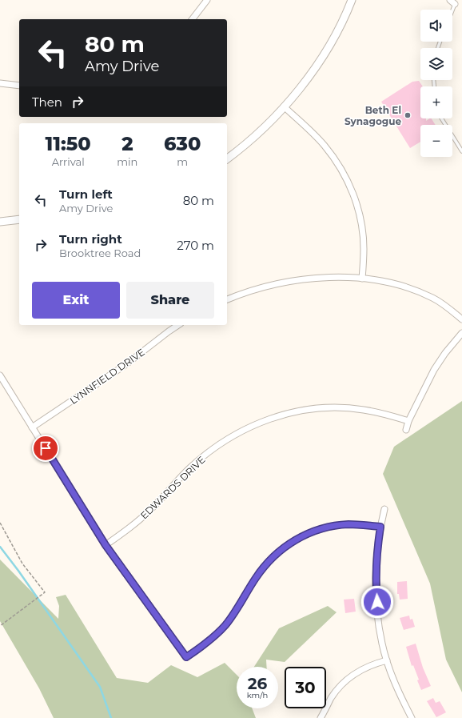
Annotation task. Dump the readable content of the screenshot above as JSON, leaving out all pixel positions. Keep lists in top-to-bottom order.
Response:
{
  "streets": {
    "street": ["LYNNFIELD DRIVE", "EDWARDS DRIVE"]
  },
  "places": ["Beth El Synagogue"],
  "page": {
    "map_buttons": ["+", "−"],
    "turn": ["80 m", "Amy Drive"],
    "then": "Then",
    "eta": [
      "11:50",
      "Arrival",
      "2",
      "min",
      "630",
      "m"
    ],
    "list": [
      {
        "name": "Turn left",
        "note": "Amy Drive",
        "value": "80 m"
      },
      {
        "name": "Turn right",
        "note": "Brooktree Road",
        "value": "270 m"
      }
    ],
    "buttons": ["Exit", "Share"],
    "speed": "26 km/h",
    "limit": "30"
  }
}
